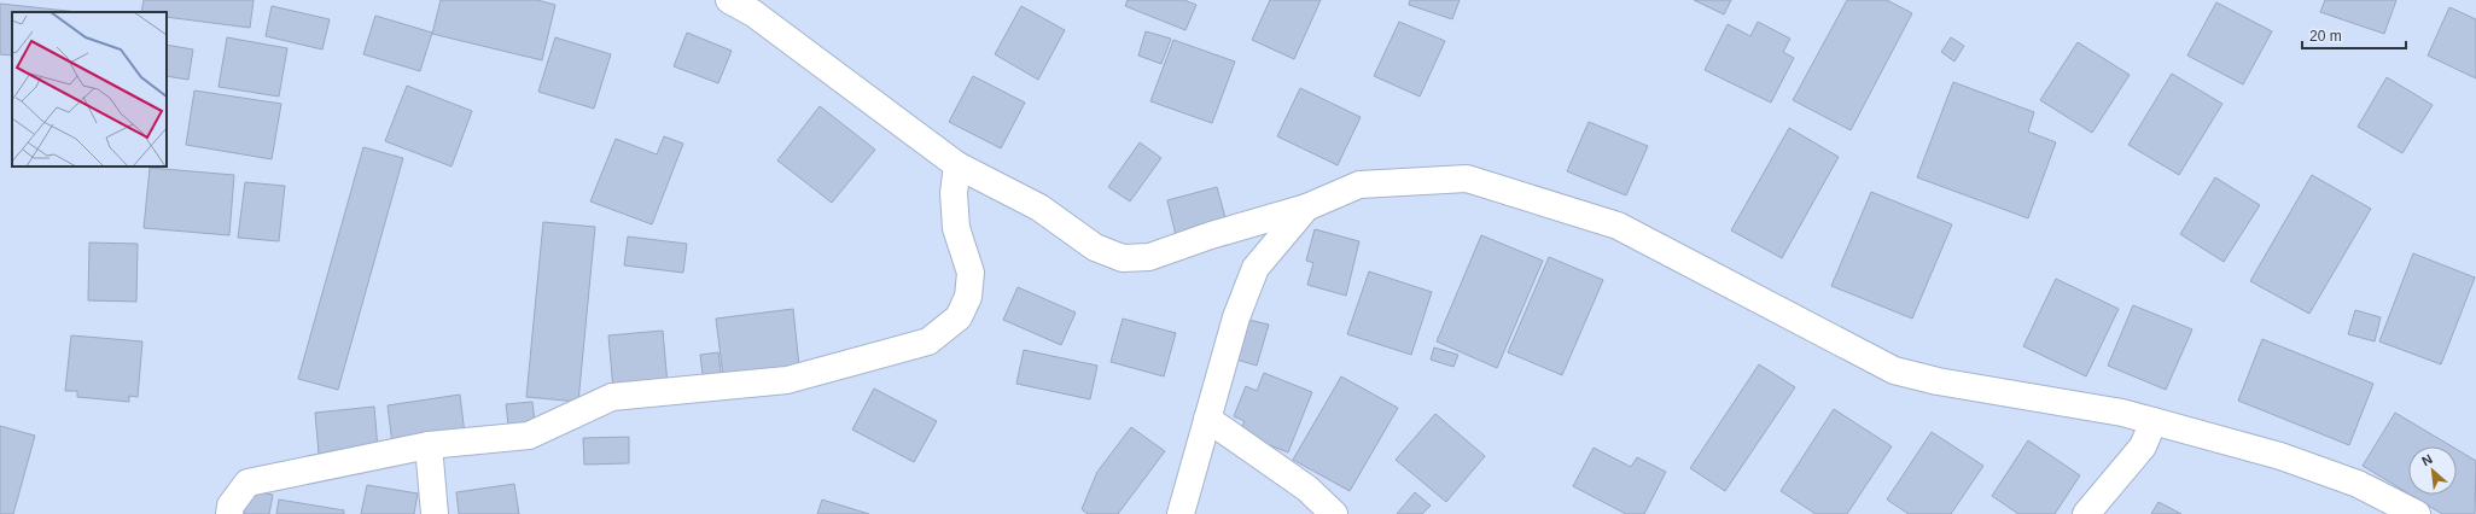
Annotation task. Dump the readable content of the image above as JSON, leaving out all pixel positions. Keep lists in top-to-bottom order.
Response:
{
  "scale_bar": "20 m",
  "north": "top left"
}
